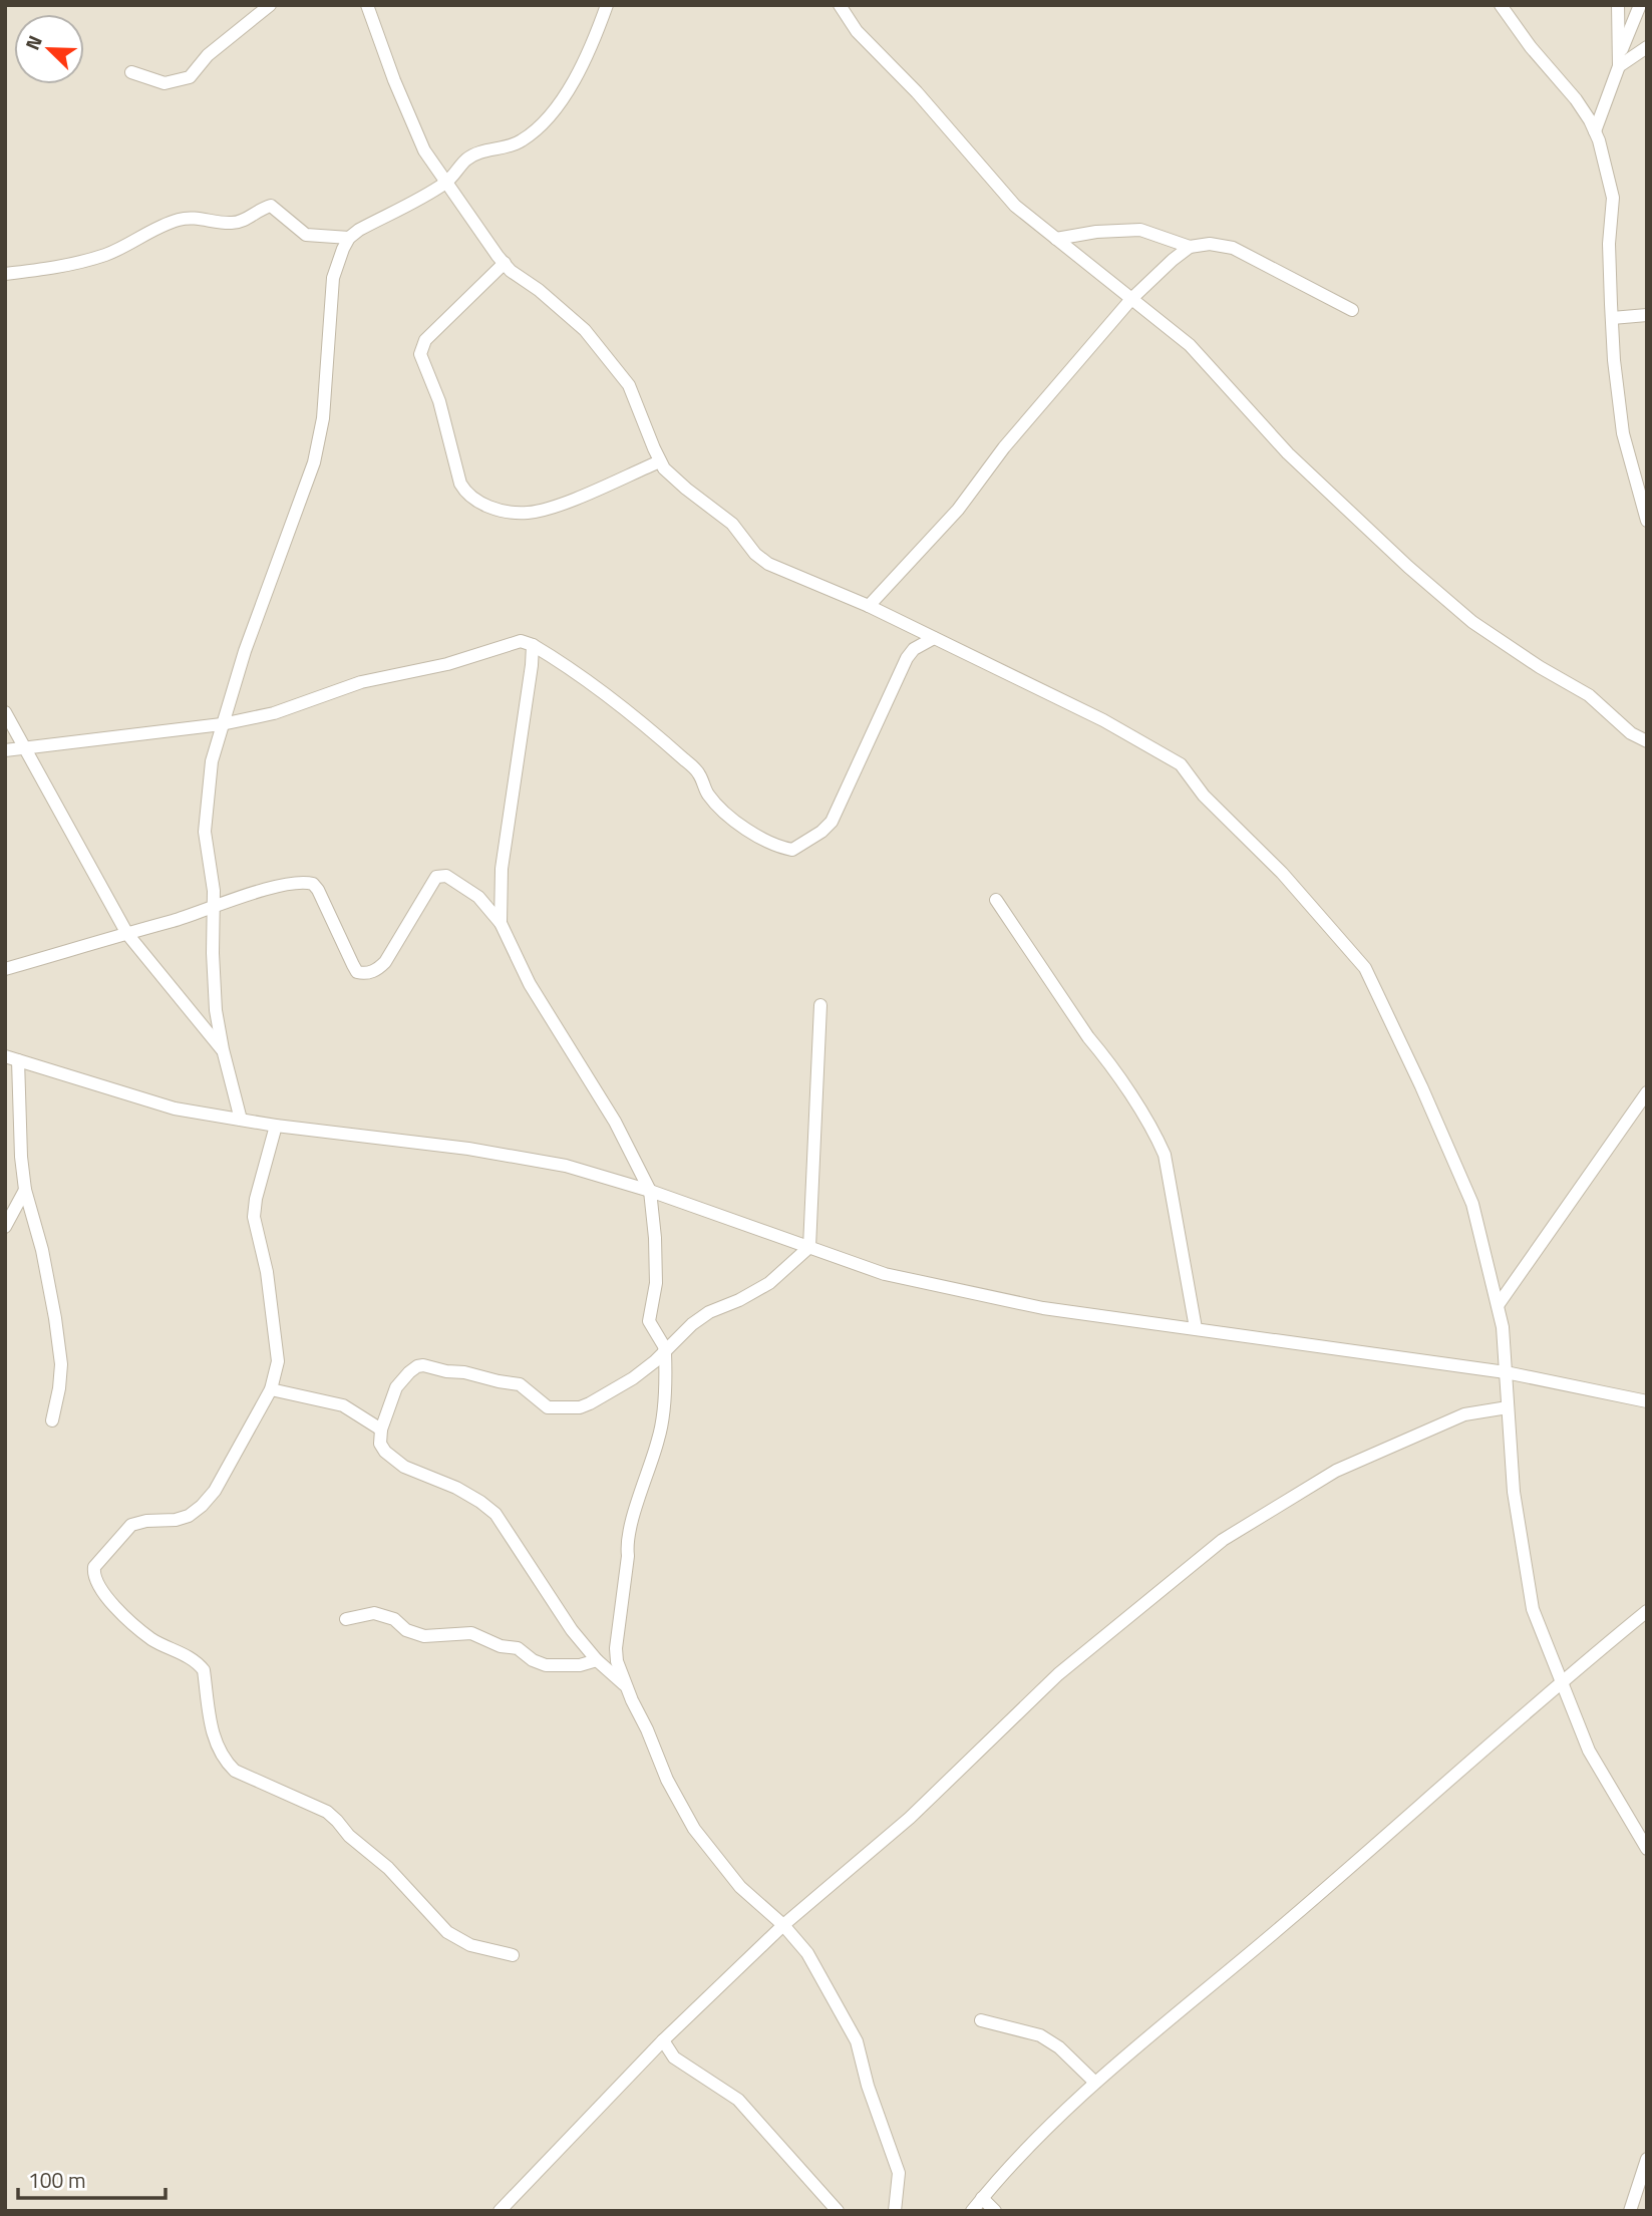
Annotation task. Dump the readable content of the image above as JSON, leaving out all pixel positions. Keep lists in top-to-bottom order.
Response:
{
  "scale_bar": "100 m",
  "north": "top left"
}
